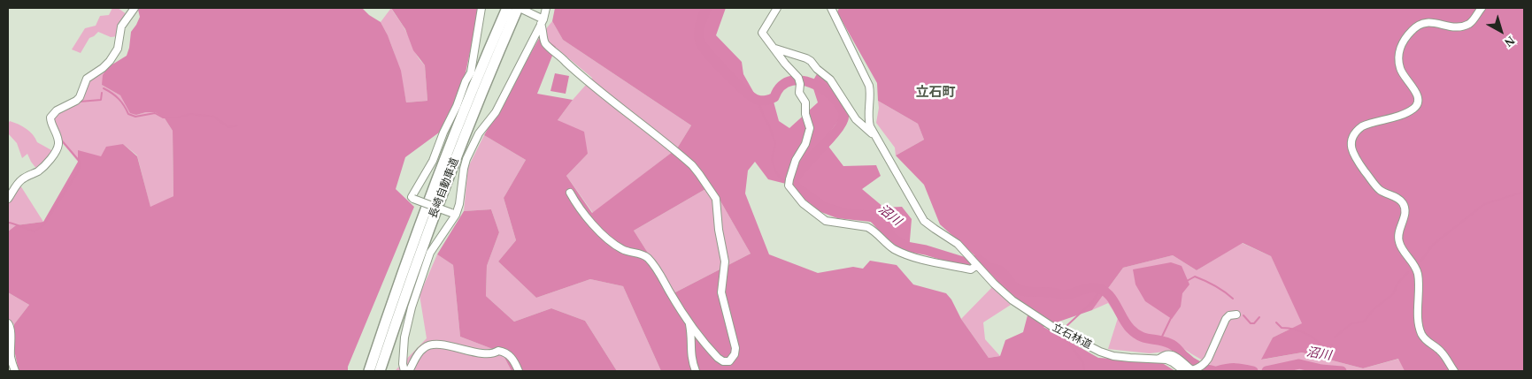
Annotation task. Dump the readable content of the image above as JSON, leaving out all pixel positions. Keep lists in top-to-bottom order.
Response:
{
  "streets": {
    "highway": ["長崎自動車道"],
    "street": ["立石林道"]
  },
  "districts": ["立石町"],
  "water": ["沼川"],
  "north": "bottom right"
}
